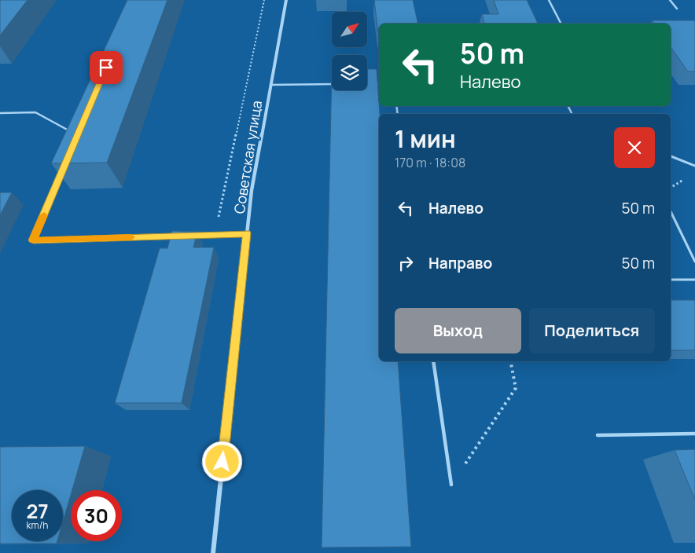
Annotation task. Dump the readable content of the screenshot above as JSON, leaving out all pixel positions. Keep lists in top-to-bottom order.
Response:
{
  "streets": {
    "street": ["Советская улица"]
  },
  "north": "top right",
  "page": {
    "turn": ["50 m", "Налево"],
    "heading": ["1 мин", "170 m · 18:08"],
    "list": [
      {
        "name": "Налево",
        "value": "50 m"
      },
      {
        "name": "Направо",
        "value": "50 m"
      }
    ],
    "buttons": ["Выход", "Поделиться"],
    "speed": "27 km/h",
    "limit": "30"
  }
}
